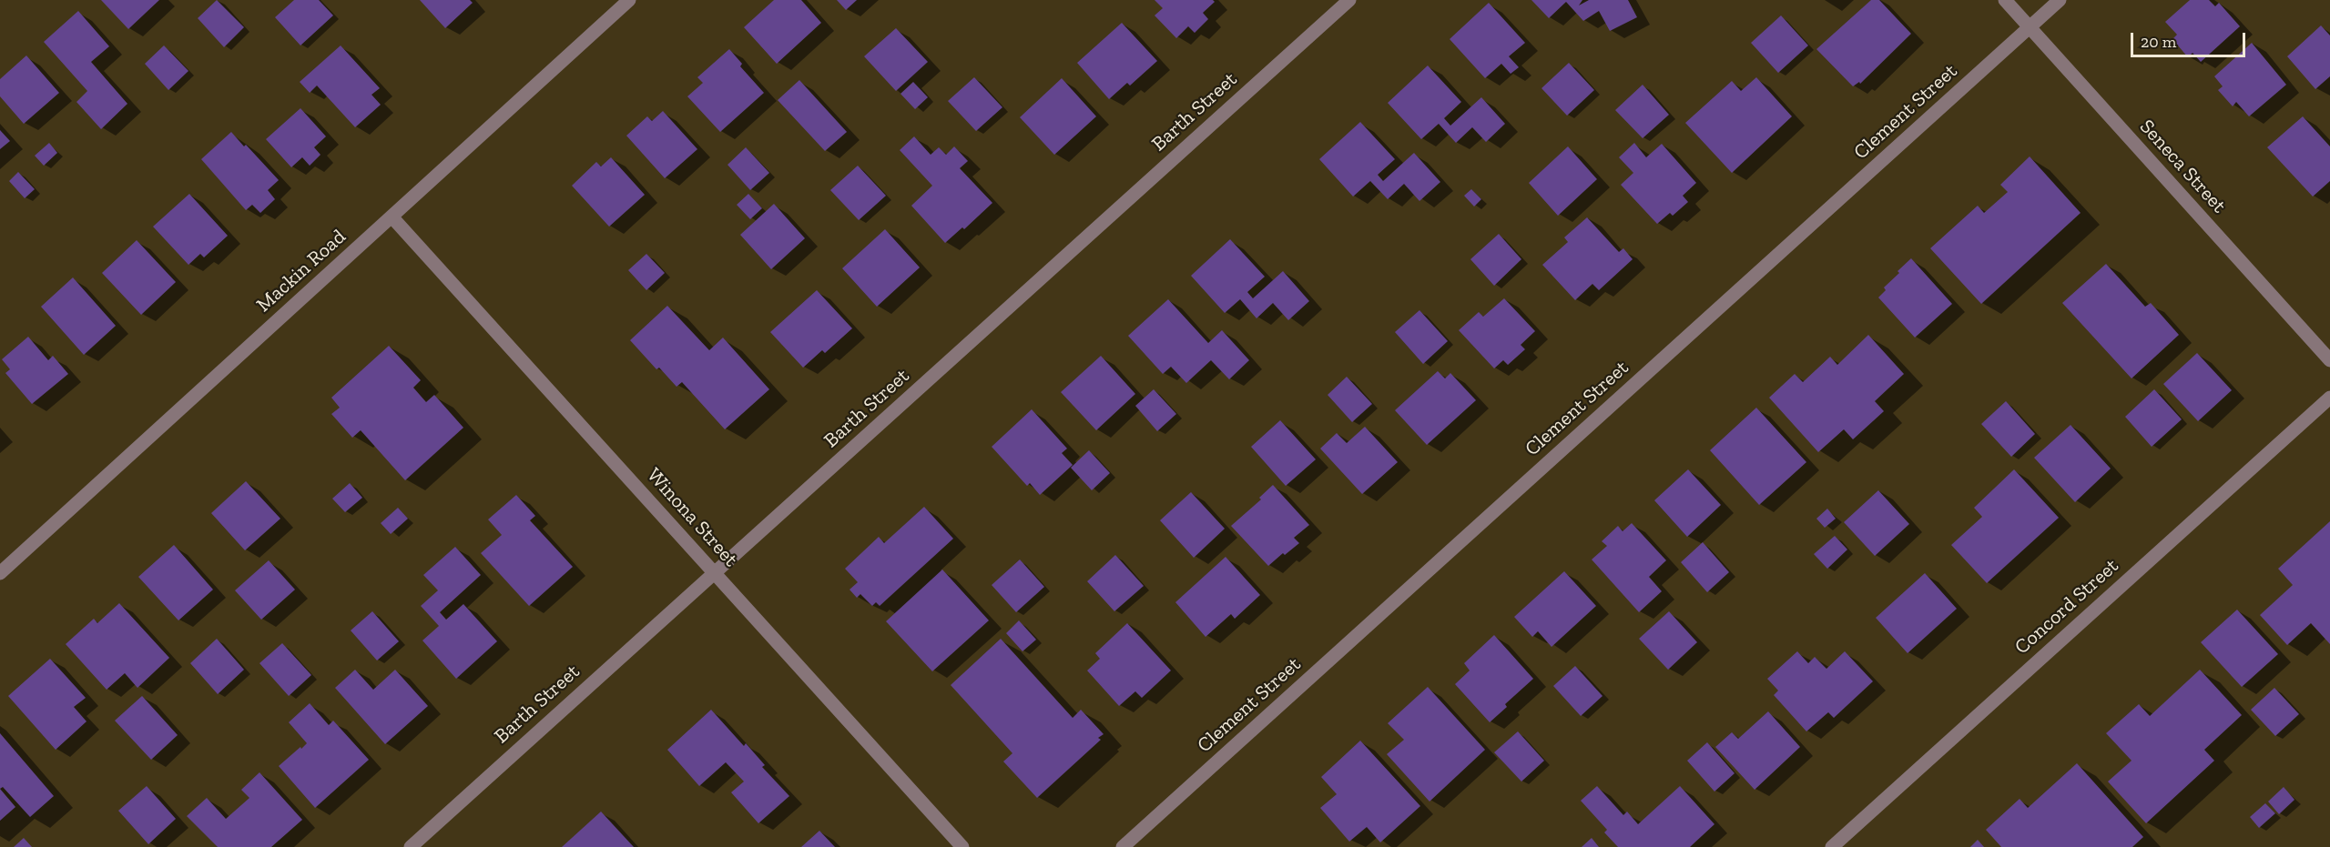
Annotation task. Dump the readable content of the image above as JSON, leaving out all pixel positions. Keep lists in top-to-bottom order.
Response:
{
  "streets": {
    "street": [
      "Barth Street",
      "Clement Street",
      "Seneca Street",
      "Mackin Road",
      "Winona Street",
      "Concord Street"
    ]
  },
  "crossings": [
    ["Barth Street", "Winona Street"],
    ["Clement Street", "Seneca Street"],
    ["Mackin Road", "Winona Street"]
  ],
  "scale_bar": "20 m"
}
